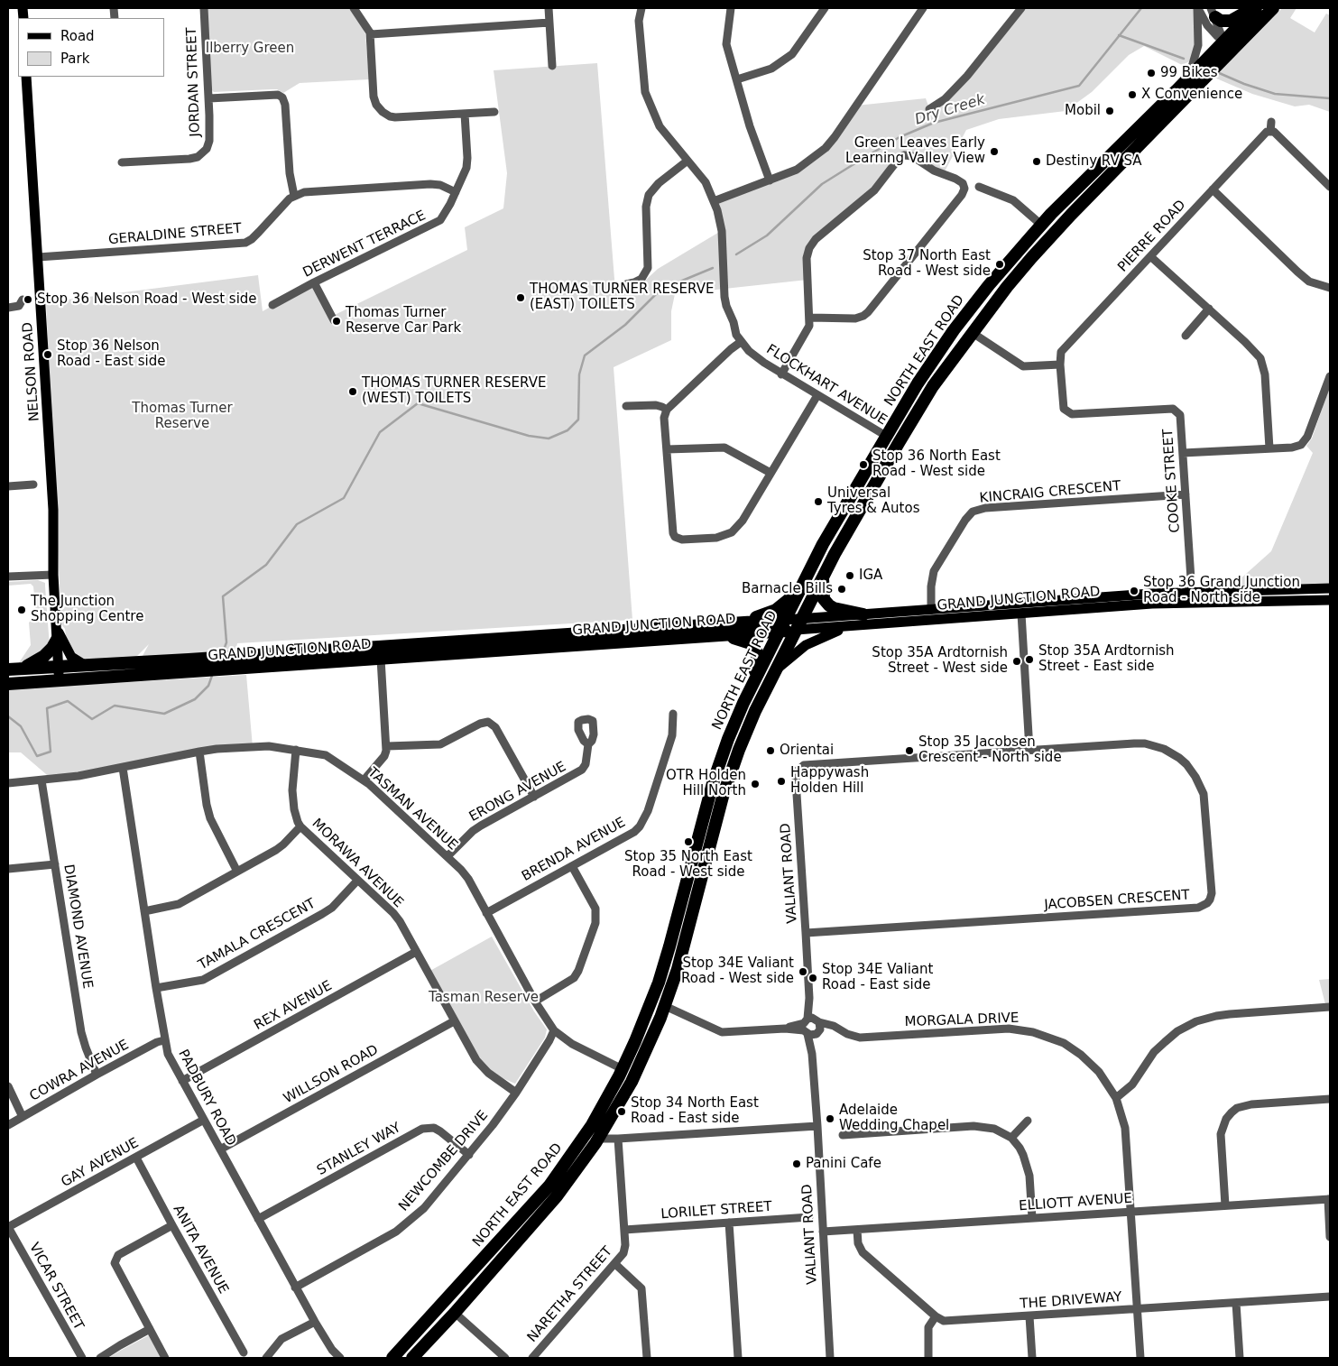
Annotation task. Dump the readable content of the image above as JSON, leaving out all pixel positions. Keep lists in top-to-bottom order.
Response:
{
  "streets": {
    "highway": ["NORTH EAST ROAD", "GRAND JUNCTION ROAD"],
    "main road": ["NELSON ROAD"],
    "street": [
      "JORDAN STREET",
      "GERALDINE STREET",
      "PIERRE ROAD",
      "DERWENT TERRACE",
      "FLOCKHART AVENUE",
      "COOKE STREET",
      "KINCRAIG CRESCENT",
      "ERONG AVENUE",
      "TASMAN AVENUE",
      "BRENDA AVENUE",
      "MORAWA AVENUE",
      "VALIANT ROAD",
      "JACOBSEN CRESCENT",
      "DIAMOND AVENUE",
      "TAMALA CRESCENT",
      "REX AVENUE",
      "MORGALA DRIVE",
      "COWRA AVENUE",
      "WILLSON ROAD",
      "PADBURY ROAD",
      "STANLEY WAY",
      "NEWCOMBE DRIVE",
      "GAY AVENUE",
      "ELLIOTT AVENUE",
      "LORILET STREET",
      "ANITA AVENUE",
      "VICAR STREET",
      "NARETHA STREET",
      "THE DRIVEWAY"
    ]
  },
  "crossings": [
    ["GERALDINE STREET", "NELSON ROAD"],
    ["PIERRE ROAD", "COOKE STREET"],
    ["NORTH EAST ROAD", "FLOCKHART AVENUE"],
    ["NORTH EAST ROAD", "GRAND JUNCTION ROAD"],
    ["NORTH EAST ROAD", "TASMAN AVENUE"],
    ["NELSON ROAD", "GRAND JUNCTION ROAD"],
    ["COOKE STREET", "KINCRAIG CRESCENT"],
    ["COOKE STREET", "GRAND JUNCTION ROAD"],
    ["KINCRAIG CRESCENT", "GRAND JUNCTION ROAD"],
    ["ERONG AVENUE", "TASMAN AVENUE"],
    ["TASMAN AVENUE", "BRENDA AVENUE"],
    ["TASMAN AVENUE", "MORAWA AVENUE"],
    ["TASMAN AVENUE", "DIAMOND AVENUE"],
    ["TASMAN AVENUE", "PADBURY ROAD"],
    ["TASMAN AVENUE", "NEWCOMBE DRIVE"],
    ["MORAWA AVENUE", "TAMALA CRESCENT"],
    ["MORAWA AVENUE", "REX AVENUE"],
    ["MORAWA AVENUE", "WILLSON ROAD"],
    ["MORAWA AVENUE", "NEWCOMBE DRIVE"],
    ["VALIANT ROAD", "JACOBSEN CRESCENT"],
    ["VALIANT ROAD", "MORGALA DRIVE"],
    ["VALIANT ROAD", "ELLIOTT AVENUE"],
    ["DIAMOND AVENUE", "COWRA AVENUE"],
    ["TAMALA CRESCENT", "PADBURY ROAD"],
    ["REX AVENUE", "PADBURY ROAD"],
    ["MORGALA DRIVE", "ELLIOTT AVENUE"],
    ["MORGALA DRIVE", "THE DRIVEWAY"],
    ["COWRA AVENUE", "PADBURY ROAD"],
    ["WILLSON ROAD", "PADBURY ROAD"],
    ["PADBURY ROAD", "STANLEY WAY"],
    ["PADBURY ROAD", "NEWCOMBE DRIVE"],
    ["PADBURY ROAD", "GAY AVENUE"],
    ["STANLEY WAY", "NEWCOMBE DRIVE"],
    ["GAY AVENUE", "ANITA AVENUE"],
    ["GAY AVENUE", "VICAR STREET"],
    ["LORILET STREET", "NARETHA STREET"]
  ],
  "water": ["Dry Creek"],
  "parks": ["Ilberry Green", "Thomas Turner Reserve", "Tasman Reserve"],
  "places": [
    "99 Bikes",
    "X Convenience",
    "Mobil",
    "Green Leaves Early Learning Valley View",
    "Destiny RV SA",
    "Stop 37 North East Road - West side",
    "THOMAS TURNER RESERVE (EAST) TOILETS",
    "Stop 36 Nelson Road - West side",
    "Thomas Turner Reserve Car Park",
    "Stop 36 Nelson Road - East side",
    "THOMAS TURNER RESERVE (WEST) TOILETS",
    "Stop 36 North East Road - West side",
    "Universal Tyres & Autos",
    "IGA",
    "Barnacle Bills",
    "Stop 36 Grand Junction Road - North side",
    "The Junction Shopping Centre",
    "Stop 35A Ardtornish Street - East side",
    "Stop 35A Ardtornish Street - West side",
    "Orientai",
    "Stop 35 Jacobsen Crescent - North side",
    "Happywash Holden Hill",
    "OTR Holden Hill North",
    "Stop 35 North East Road - West side",
    "Stop 34E Valiant Road - West side",
    "Stop 34E Valiant Road - East side",
    "Stop 34 North East Road - East side",
    "Adelaide Wedding Chapel",
    "Panini Cafe"
  ],
  "legend": ["Road", "Park"]
}
